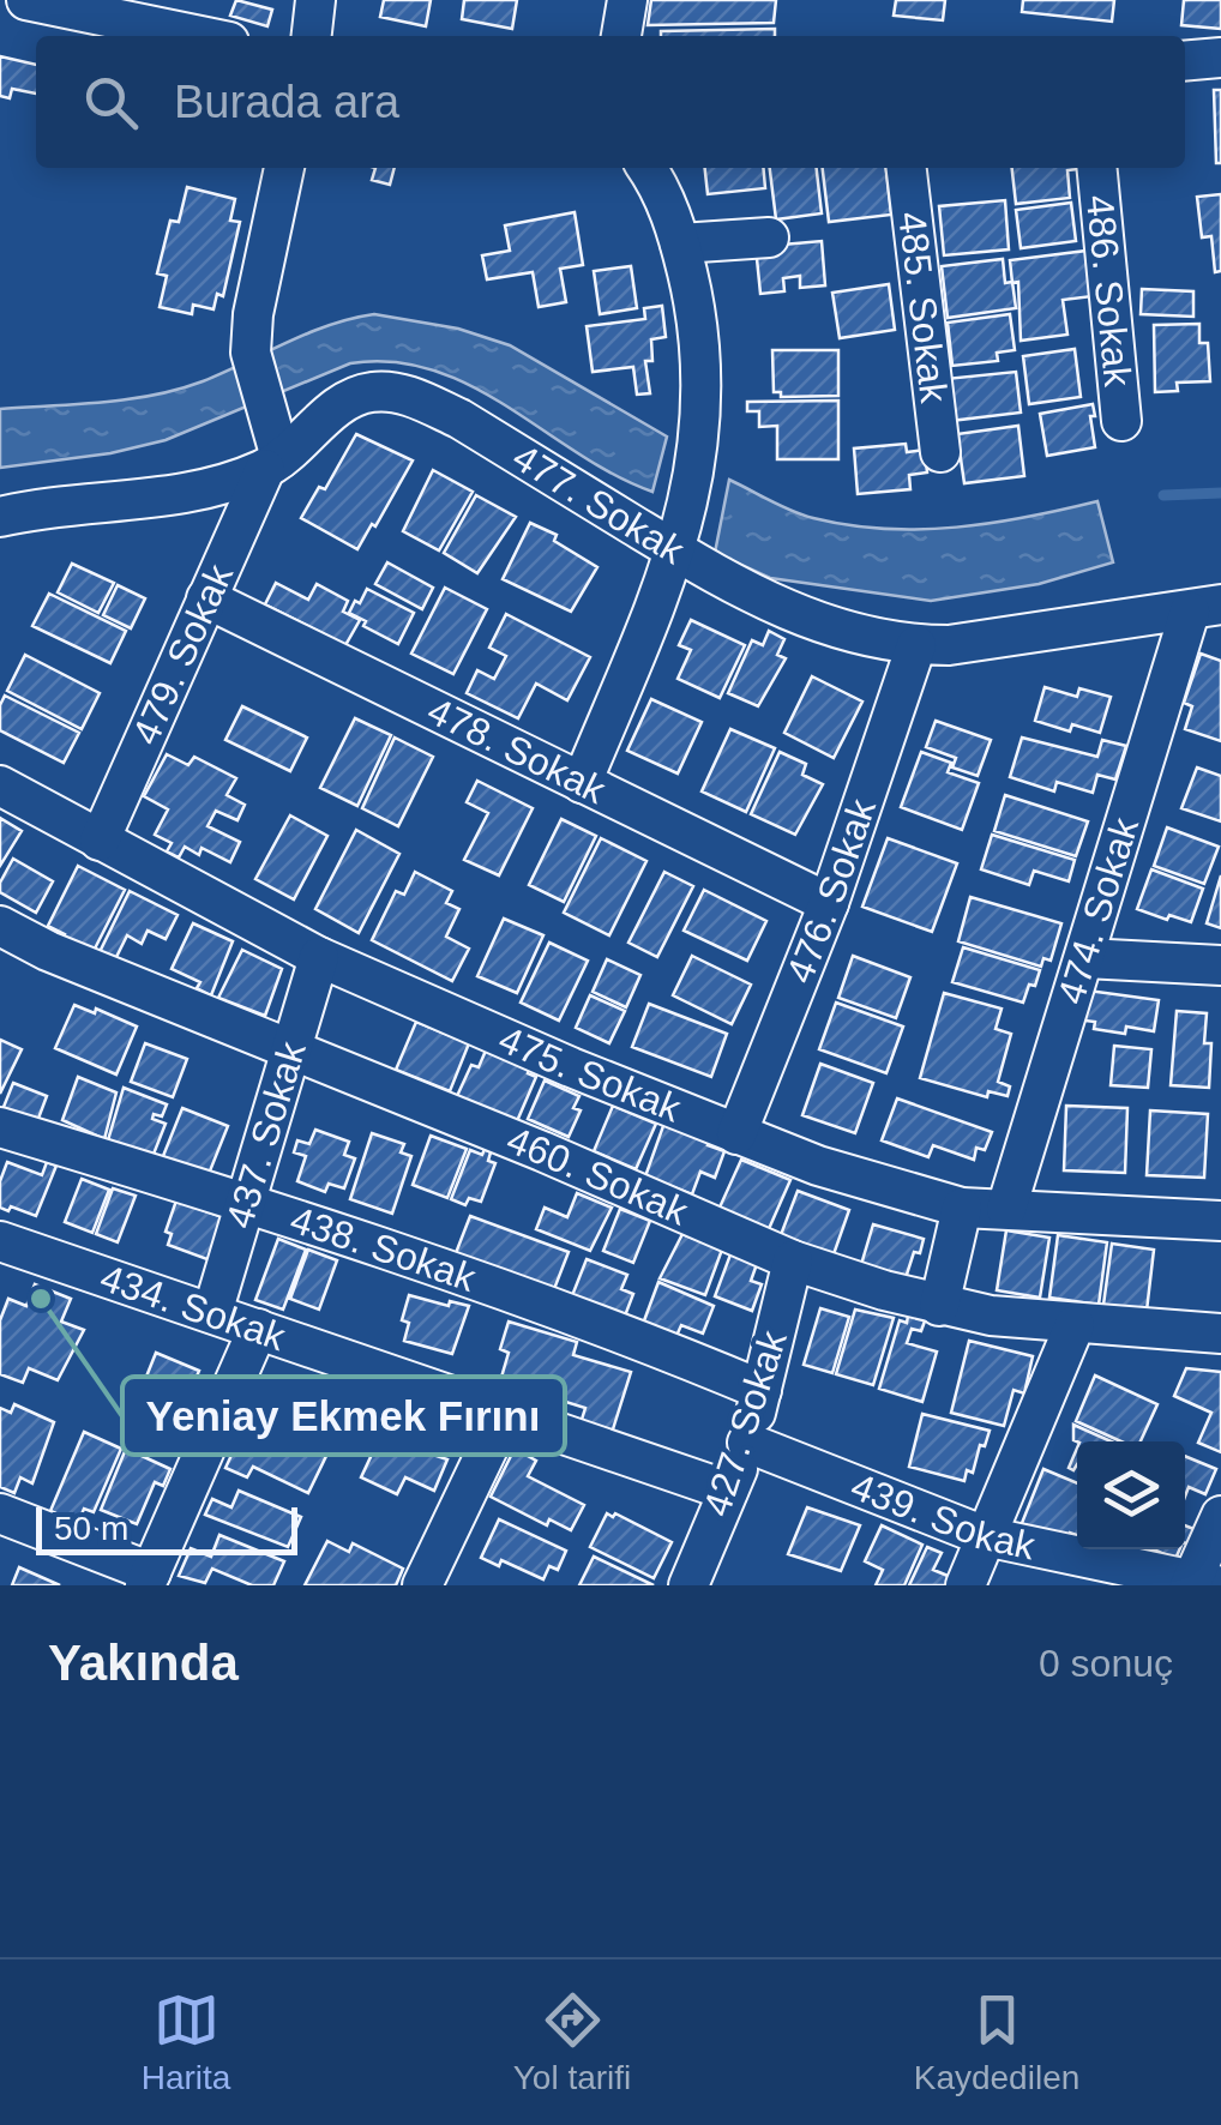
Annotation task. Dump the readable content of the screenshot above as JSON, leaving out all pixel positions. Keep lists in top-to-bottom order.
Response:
{
  "streets": {
    "street": [
      "486. Sokak",
      "485. Sokak",
      "477. Sokak",
      "479. Sokak",
      "478. Sokak",
      "476. Sokak",
      "474. Sokak",
      "475. Sokak",
      "437. Sokak",
      "460. Sokak",
      "438. Sokak",
      "434. Sokak",
      "427. Sokak",
      "439. Sokak"
    ]
  },
  "crossings": [
    ["477. Sokak", "479. Sokak"],
    ["477. Sokak", "476. Sokak"],
    ["477. Sokak", "474. Sokak"],
    ["479. Sokak", "478. Sokak"],
    ["479. Sokak", "475. Sokak"],
    ["478. Sokak", "476. Sokak"],
    ["476. Sokak", "475. Sokak"],
    ["474. Sokak", "475. Sokak"],
    ["475. Sokak", "437. Sokak"],
    ["437. Sokak", "460. Sokak"],
    ["437. Sokak", "438. Sokak"],
    ["437. Sokak", "434. Sokak"],
    ["460. Sokak", "427. Sokak"],
    ["438. Sokak", "427. Sokak"],
    ["434. Sokak", "427. Sokak"],
    ["427. Sokak", "439. Sokak"]
  ],
  "places": ["Yeniay Ekmek Fırını"],
  "scale_bar": "50 m",
  "page": {
    "search": "Burada ara",
    "scale": "50 m",
    "heading": ["Yakında", "0 sonuç"],
    "nav": ["Harita", "Yol tarifi", "Kaydedilen"]
  }
}
